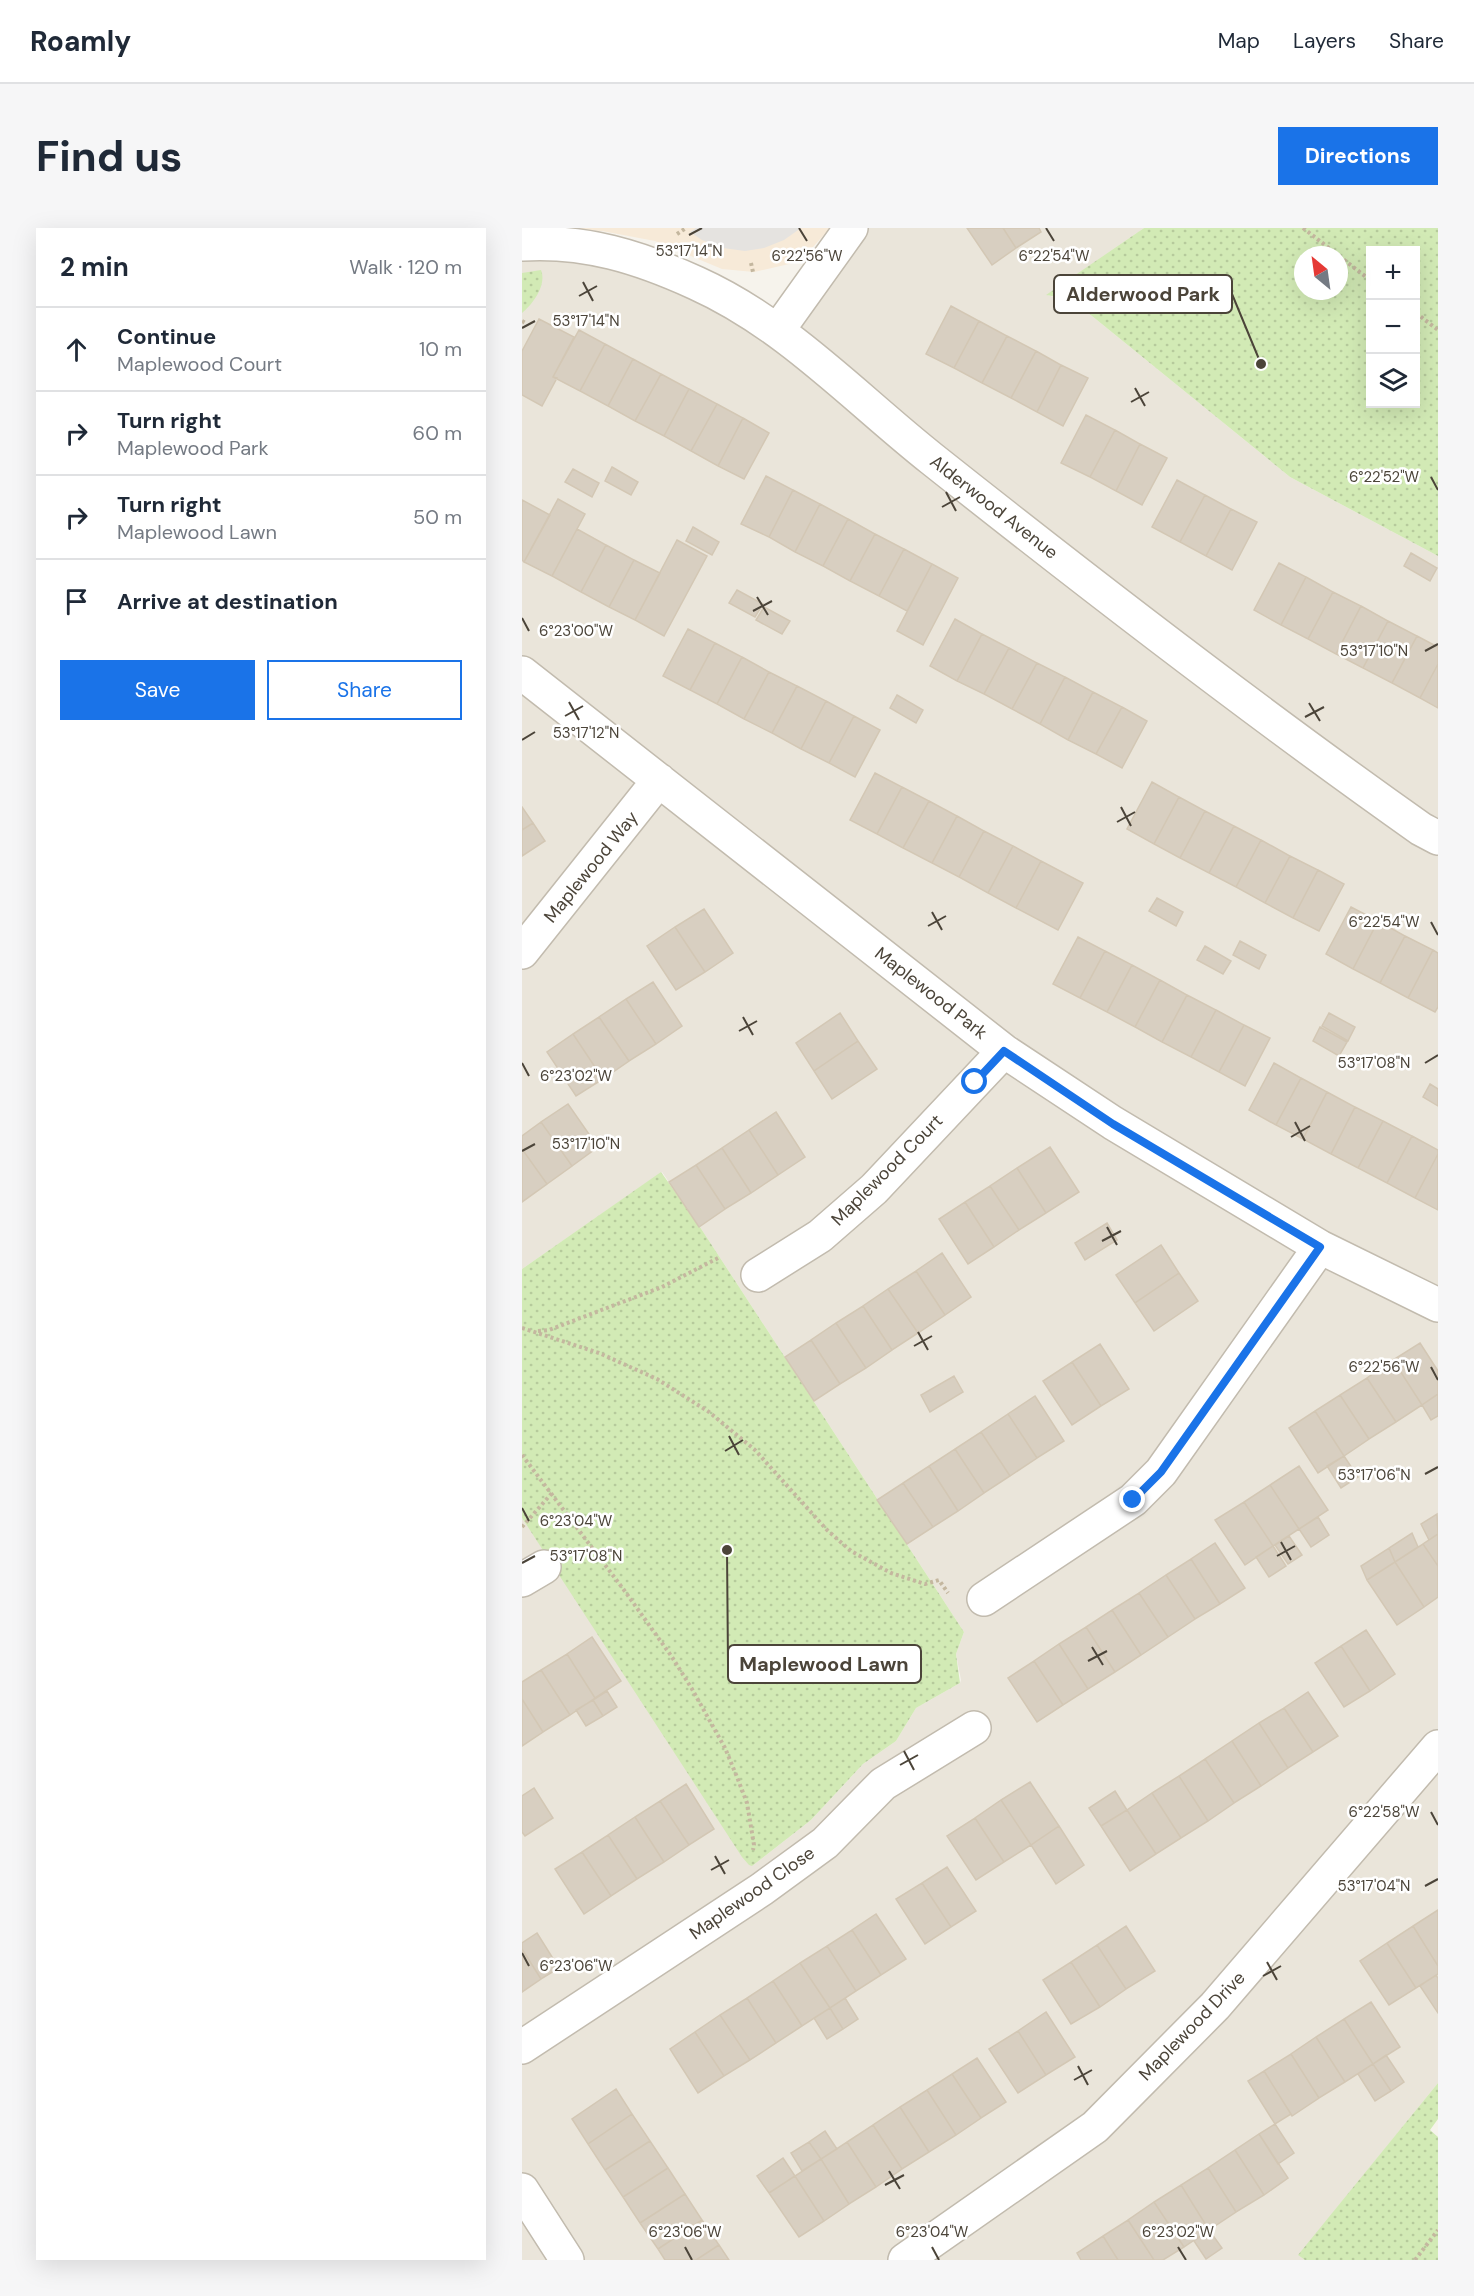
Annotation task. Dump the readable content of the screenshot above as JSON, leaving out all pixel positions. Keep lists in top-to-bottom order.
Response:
{
  "streets": {
    "street": [
      "Alderwood Avenue",
      "Maplewood Way",
      "Maplewood Park",
      "Maplewood Court",
      "Maplewood Close",
      "Maplewood Drive"
    ]
  },
  "crossings": [
    ["Maplewood Way", "Maplewood Park"],
    ["Maplewood Park", "Maplewood Court"]
  ],
  "places": ["Alderwood Park", "Maplewood Lawn"],
  "north": "top left",
  "page": {
    "header": "Roamly",
    "nav": ["Map", "Layers", "Share"],
    "buttons": [
      "Directions",
      ["Save", "Share"]
    ],
    "title": "Find us",
    "heading": ["2 min", "Walk · 120 m"],
    "map_buttons": ["+", "−"],
    "list": [
      ["Continue", "Maplewood Court", "10 m"],
      ["Turn right", "Maplewood Park", "60 m"],
      ["Turn right", "Maplewood Lawn", "50 m"],
      "Arrive at destination"
    ]
  },
  "coordinates": [
    "53°17'14\"N",
    "6°22'56\"W",
    "6°22'54\"W",
    "6°22'52\"W",
    "6°23'00\"W",
    "53°17'10\"N",
    "53°17'12\"N",
    "53°17'08\"N",
    "6°23'02\"W",
    "53°17'06\"N",
    "6°23'04\"W",
    "6°22'58\"W",
    "53°17'04\"N",
    "6°23'06\"W"
  ]
}
